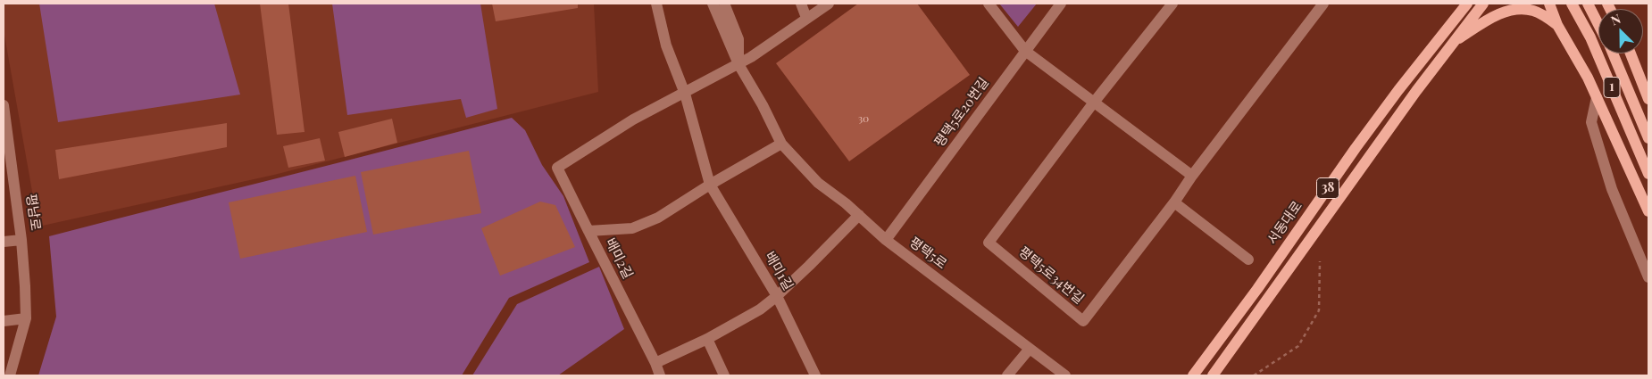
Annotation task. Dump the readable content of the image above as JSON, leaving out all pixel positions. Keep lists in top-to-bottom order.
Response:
{
  "streets": {
    "main road": ["1", "38", "서동대로"],
    "street": [
      "평택5로20번길",
      "평남로",
      "평택5로",
      "배미2길",
      "배미1길",
      "평택5로34번길"
    ]
  },
  "crossings": [
    ["평택5로20번길", "평택5로"],
    ["배미2길", "배미1길"]
  ],
  "house_numbers": ["30"],
  "north": "top left"
}
